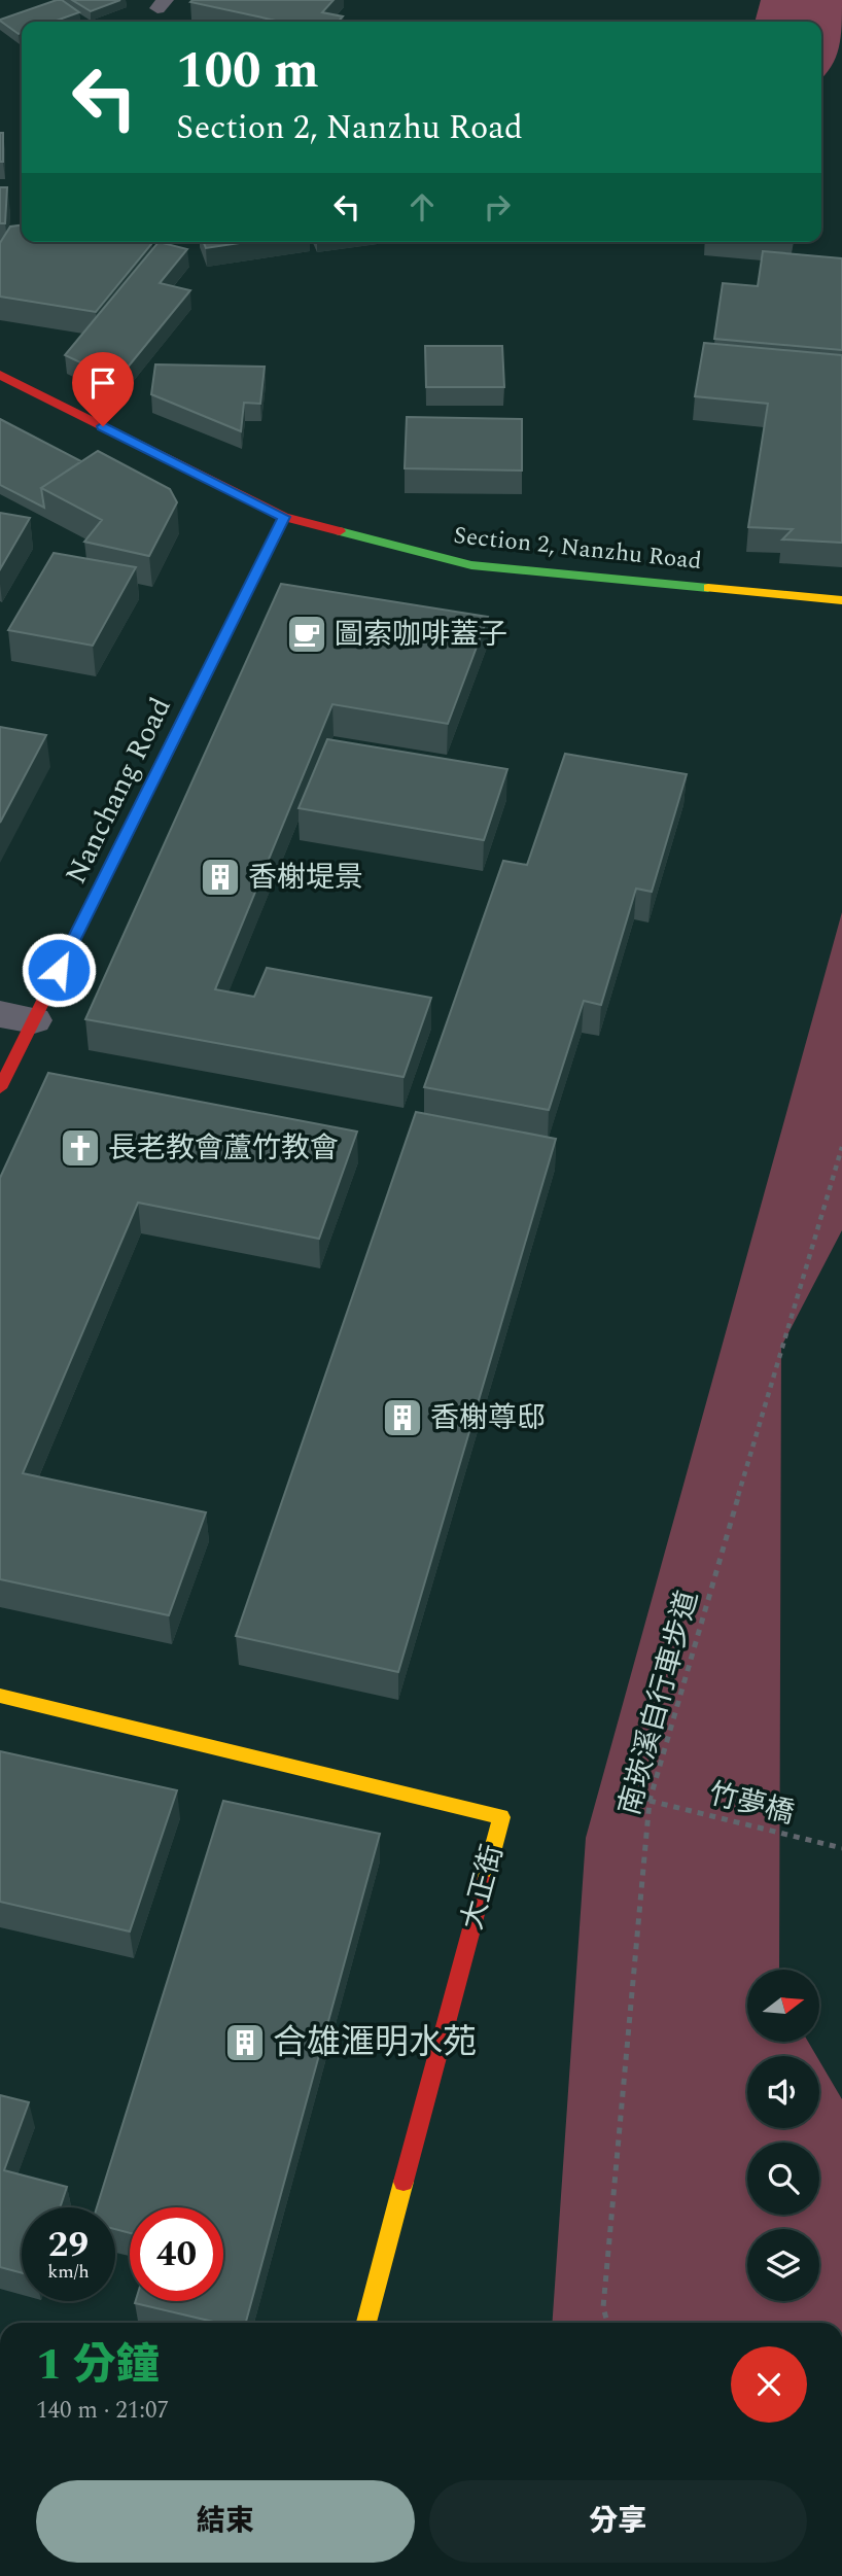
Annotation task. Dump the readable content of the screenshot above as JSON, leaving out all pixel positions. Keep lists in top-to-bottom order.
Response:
{
  "streets": {
    "street": ["Section 2, Nanzhu Road", "Nanchang Road", "大正街"],
    "path": ["南崁溪自行車步道", "竹夢橋"]
  },
  "crossings": [
    ["Section 2, Nanzhu Road", "Nanchang Road"],
    ["南崁溪自行車步道", "竹夢橋"]
  ],
  "places": {
    "cafe": ["圖索咖啡蓋子"],
    "building": ["香榭堤景", "香榭尊邸", "合雄滙明水苑"],
    "church": ["長老教會蘆竹教會"]
  },
  "north": "right",
  "page": {
    "turn": ["100 m", "Section 2, Nanzhu Road"],
    "speed": "29 km/h",
    "limit": "40",
    "heading": ["1 分鐘", "140 m · 21:07"],
    "buttons": ["結束", "分享"]
  }
}
